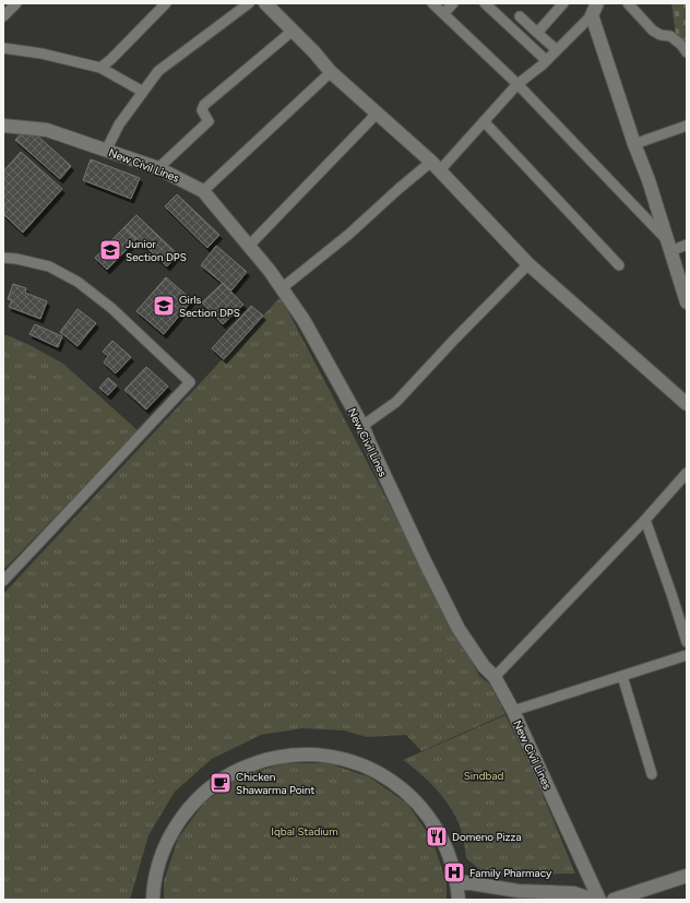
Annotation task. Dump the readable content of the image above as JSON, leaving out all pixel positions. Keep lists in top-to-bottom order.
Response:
{
  "streets": {
    "street": ["New Civil Lines"]
  },
  "parks": ["Sindbad", "Iqbal Stadium"],
  "places": {
    "school or university": ["Junior Section DPS", "Girls Section DPS"],
    "cafe": ["Chicken Shawarma Point"],
    "restaurant": ["Domeno Pizza"],
    "hospital": ["Family Pharmacy"]
  }
}
